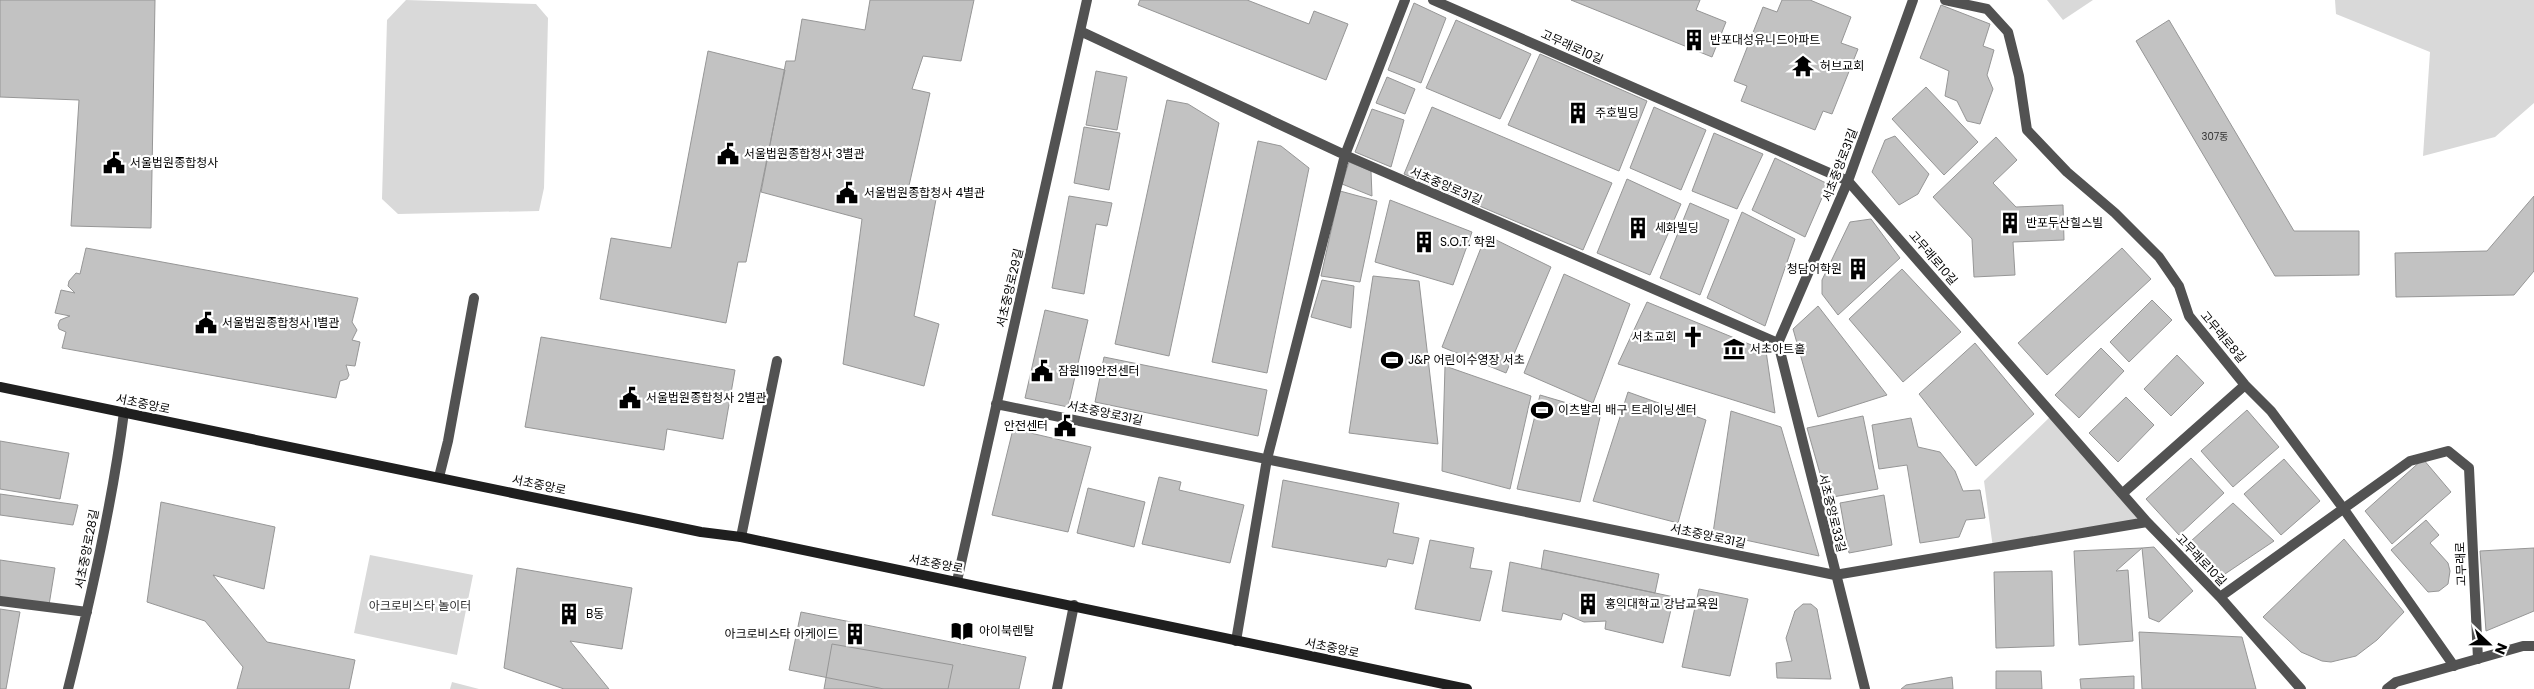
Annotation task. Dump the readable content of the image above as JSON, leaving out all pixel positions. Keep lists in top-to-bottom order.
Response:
{
  "streets": {
    "main road": ["서초중앙로"],
    "street": [
      "고무래로10길",
      "서초중앙로31길",
      "서초중앙로29길",
      "고무래로8길",
      "서초중앙로33길",
      "서초중앙로28길",
      "고무래로"
    ]
  },
  "crossings": [
    ["고무래로10길", "서초중앙로31길"],
    ["서초중앙로31길", "서초중앙로29길"],
    ["서초중앙로31길", "서초중앙로33길"],
    ["서초중앙로29길", "서초중앙로"],
    ["고무래로8길", "고무래로"],
    ["서초중앙로", "서초중앙로28길"]
  ],
  "parks": ["아크로비스타 놀이터"],
  "places": {
    "building": [
      "반포대성유니드아파트",
      "주호빌딩",
      "반포두산힐스빌",
      "세화빌딩",
      "S.O.T. 학원",
      "청담어학원",
      "홍익대학교 강남교육원",
      "B동",
      "아크로비스타 아케이드"
    ],
    "temple": ["허브교회"],
    "public building": [
      "서울법원종합청사 3별관",
      "서울법원종합청사",
      "서울법원종합청사 4별관",
      "서울법원종합청사 1별관",
      "잠원119안전센터",
      "서울법원종합청사 2별관",
      "안전센터"
    ],
    "church": ["서초교회"],
    "museum": ["서초아트홀"],
    "sports": ["J&P 어린이수영장 서초", "이츠발리 배구 트레이닝센터"],
    "library": ["아이북렌탈"]
  },
  "house_numbers": ["307동"],
  "north": "right"
}
